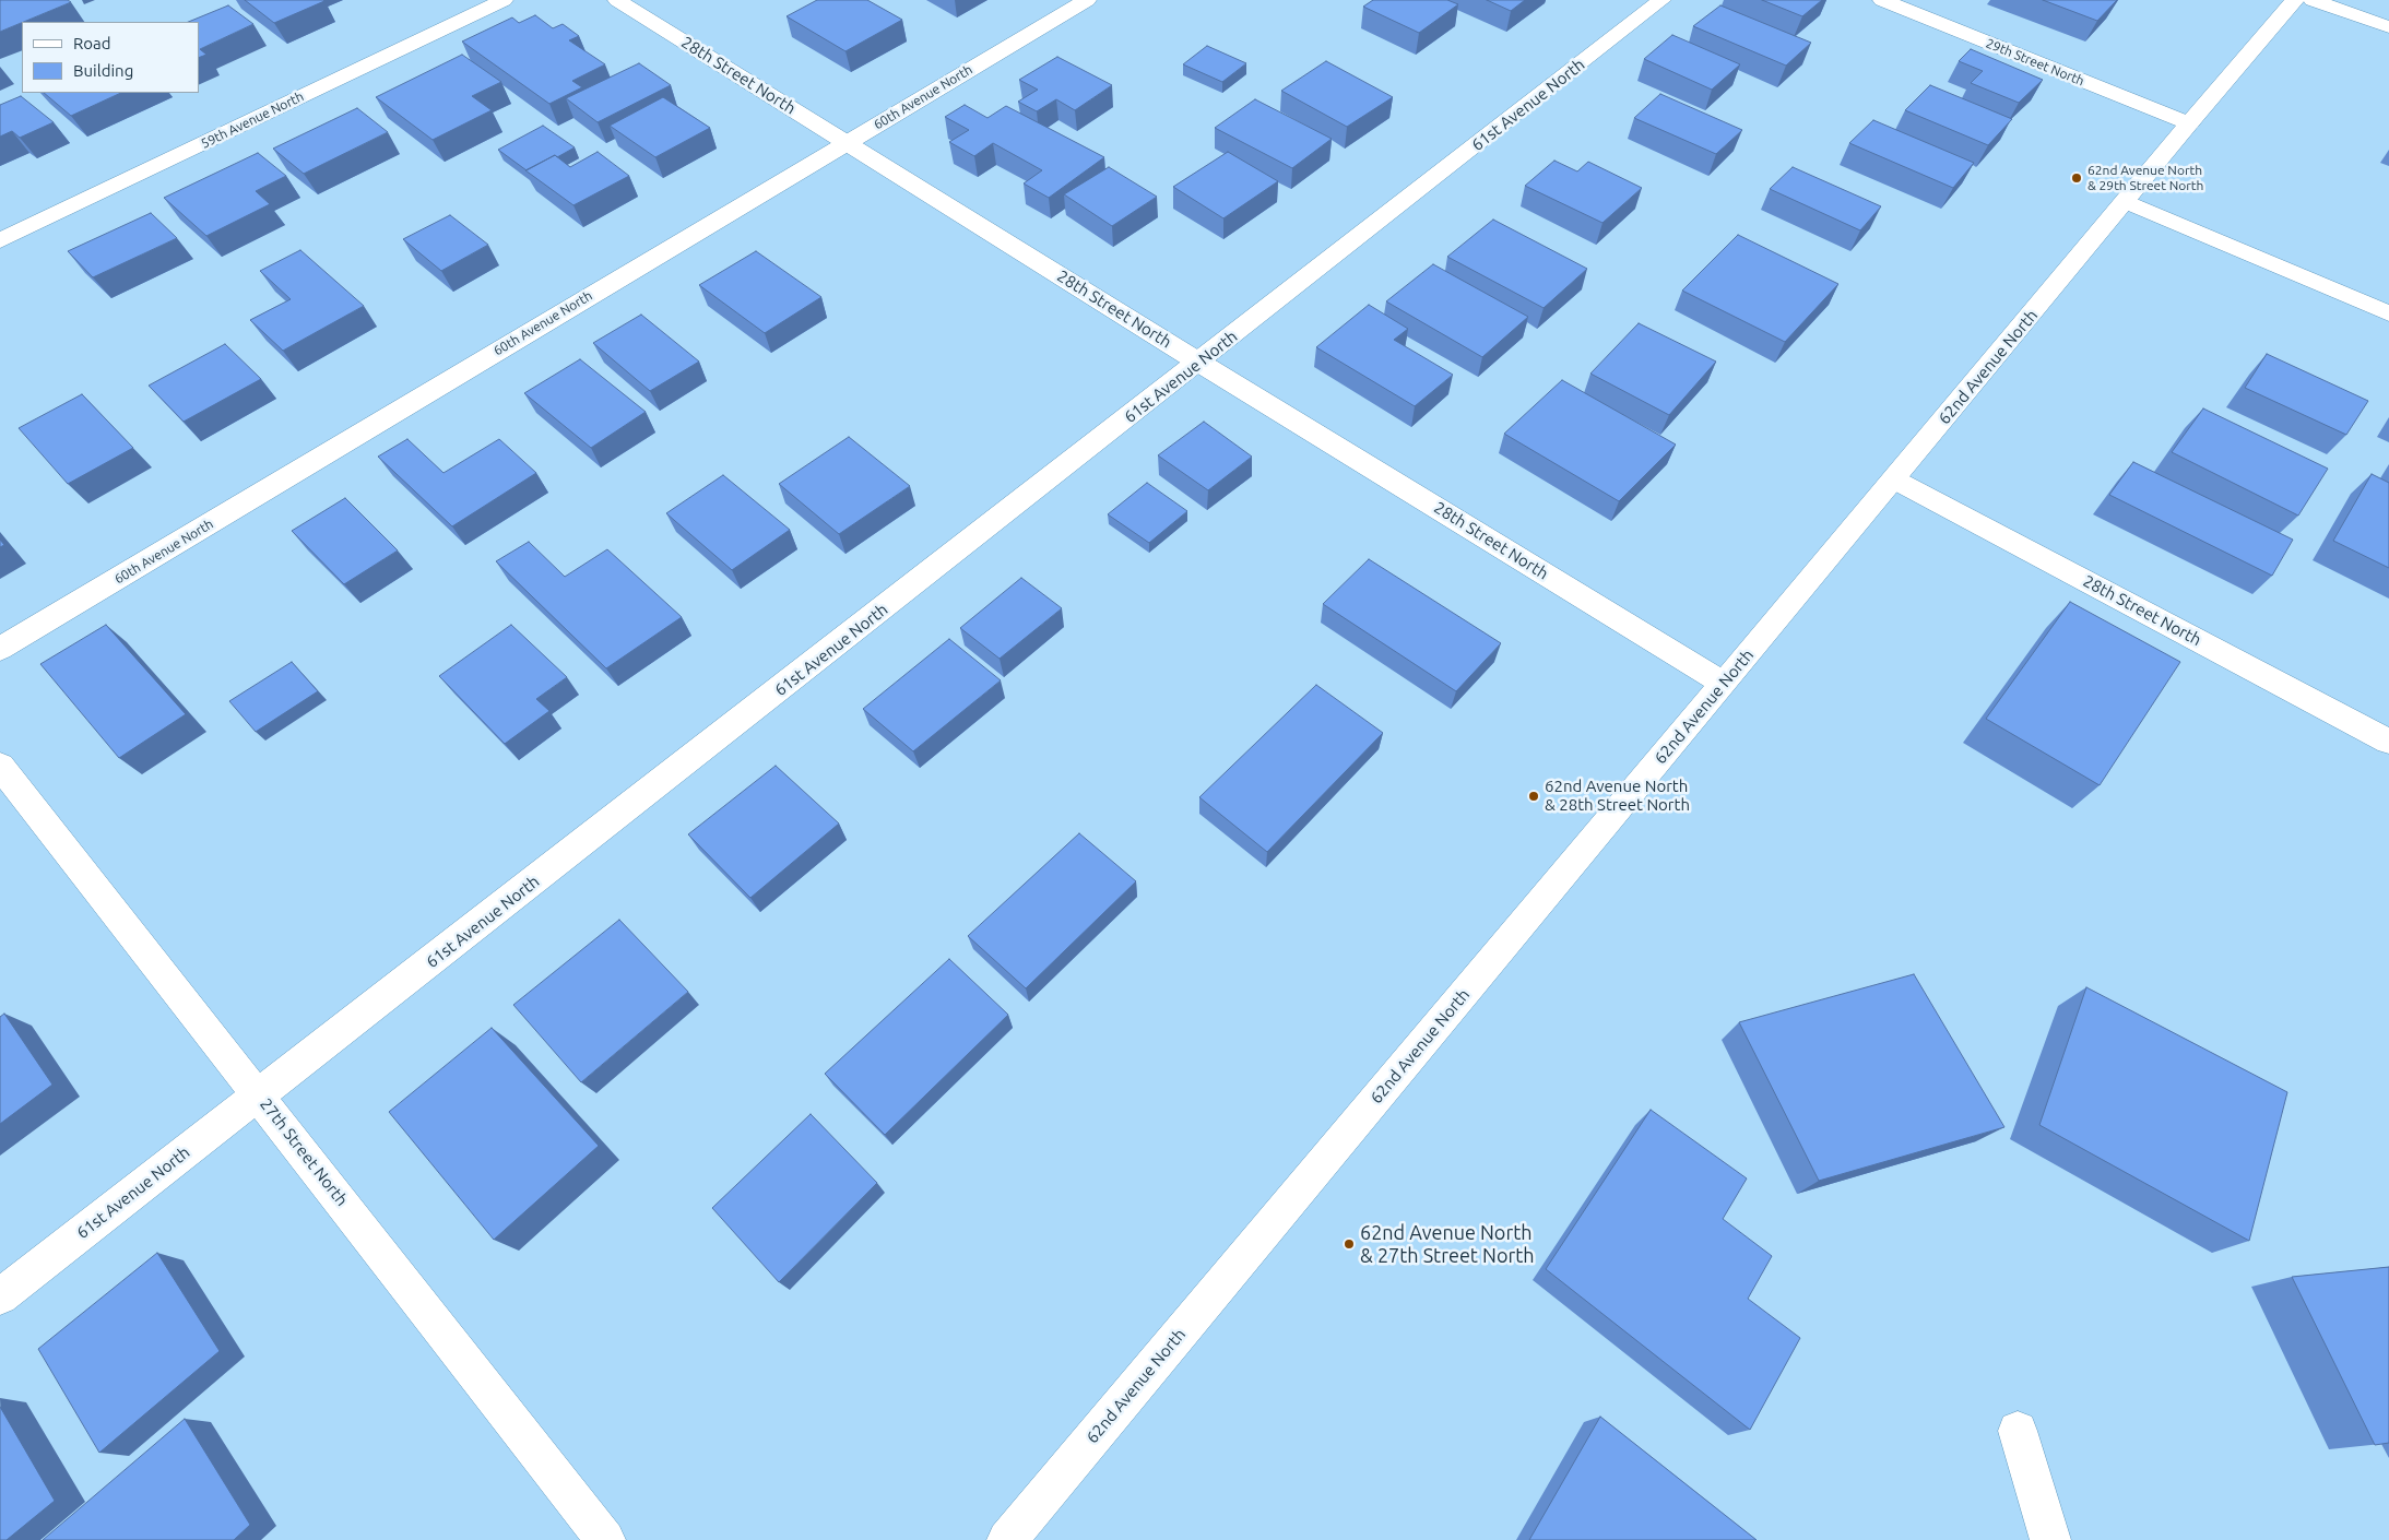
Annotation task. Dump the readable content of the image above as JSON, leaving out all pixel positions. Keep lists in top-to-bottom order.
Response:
{
  "streets": {
    "street": [
      "29th Street North",
      "28th Street North",
      "60th Avenue North",
      "61st Avenue North",
      "59th Avenue North",
      "62nd Avenue North",
      "27th Street North"
    ]
  },
  "crossings": [
    ["29th Street North", "62nd Avenue North"],
    ["28th Street North", "60th Avenue North"],
    ["28th Street North", "61st Avenue North"],
    ["28th Street North", "62nd Avenue North"],
    ["61st Avenue North", "27th Street North"]
  ],
  "places": ["62nd Avenue North & 29th Street North", "62nd Avenue North & 28th Street North", "62nd Avenue North & 27th Street North"],
  "legend": ["Road", "Building"]
}
